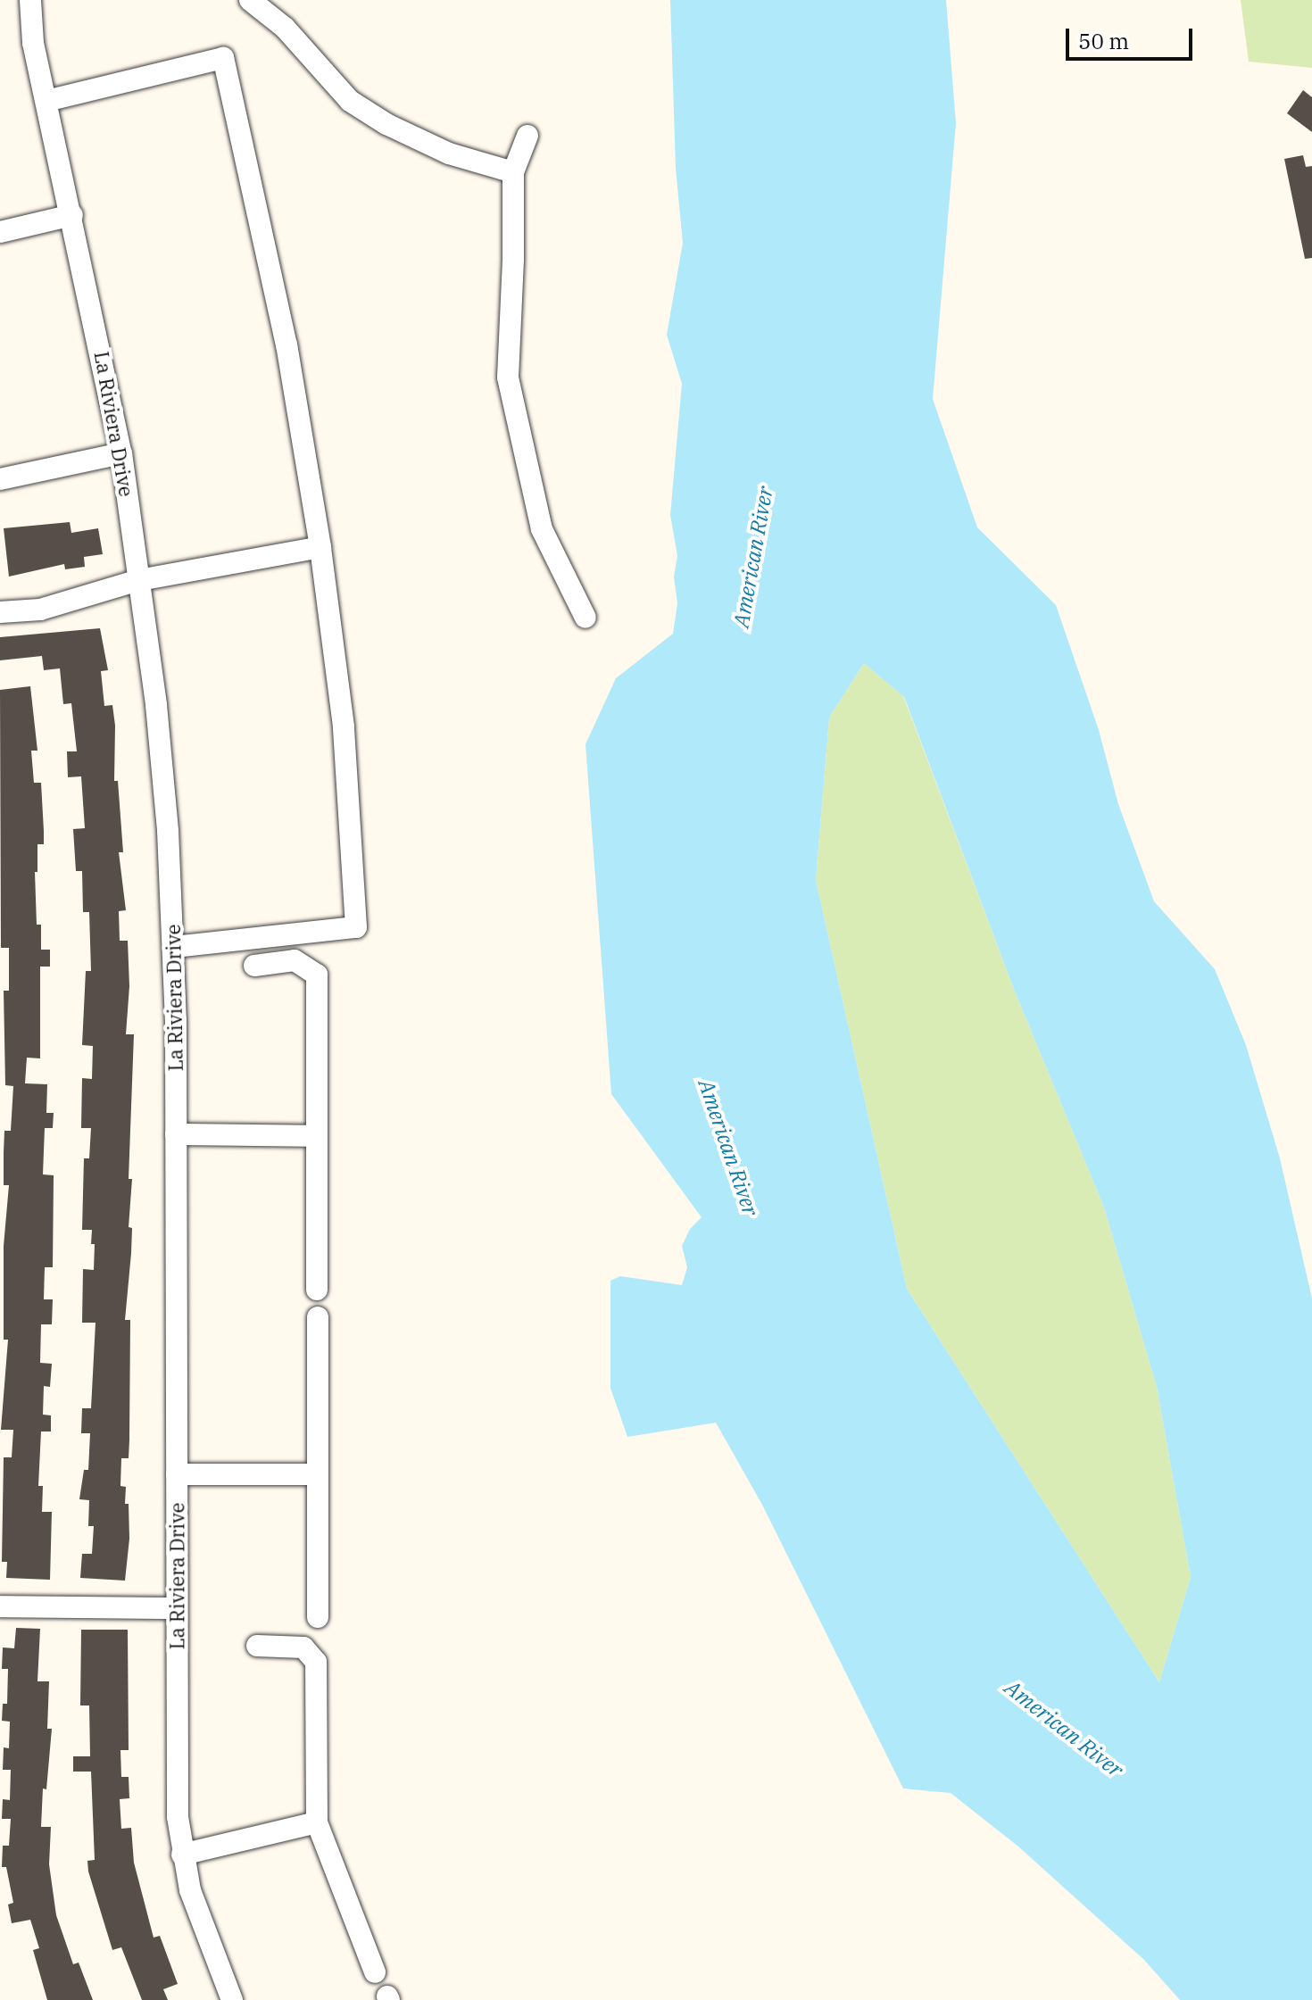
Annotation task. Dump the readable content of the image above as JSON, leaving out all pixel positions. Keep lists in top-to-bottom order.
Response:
{
  "streets": {
    "street": ["La Riviera Drive"]
  },
  "water": ["American River"],
  "scale_bar": "50 m"
}
